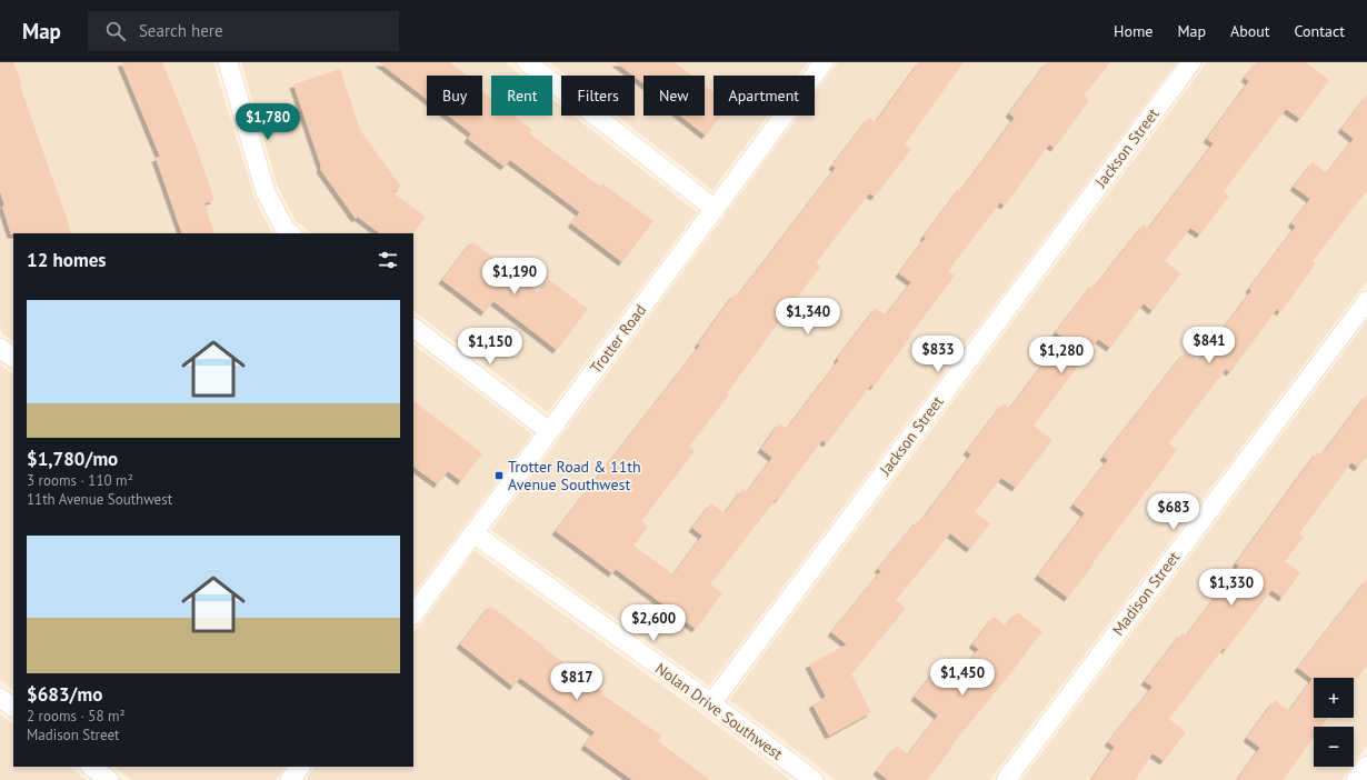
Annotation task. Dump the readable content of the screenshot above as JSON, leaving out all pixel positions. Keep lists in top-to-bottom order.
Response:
{
  "streets": {
    "street": [
      "Jackson Street",
      "Trotter Road",
      "Madison Street",
      "Nolan Drive Southwest"
    ]
  },
  "crossings": [
    ["Jackson Street", "Nolan Drive Southwest"],
    ["Trotter Road", "Nolan Drive Southwest"]
  ],
  "places": {
    "transit": ["Trotter Road & 11th Avenue Southwest"]
  },
  "page": {
    "header": "Map",
    "search": "Search here",
    "nav": [
      "Home",
      "Map",
      "About",
      "Contact"
    ],
    "chip": [
      "Buy",
      "Rent",
      "Filters",
      "New",
      "Apartment"
    ],
    "price": [
      "$1,780",
      "$1,190",
      "$1,340",
      "$841",
      "$1,150",
      "$833",
      "$1,280",
      "$683",
      "$1,330",
      "$2,600",
      "$1,450",
      "$817"
    ],
    "heading": "12 homes",
    "list": [
      {
        "name": "$1,780/mo",
        "note": "3 rooms · 110 m² · 11th Avenue Southwest"
      },
      {
        "name": "$683/mo",
        "note": "2 rooms · 58 m² · Madison Street"
      }
    ],
    "map_buttons": ["+", "−"]
  }
}
